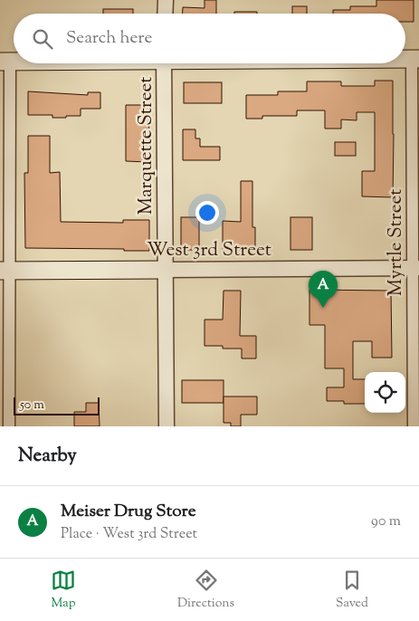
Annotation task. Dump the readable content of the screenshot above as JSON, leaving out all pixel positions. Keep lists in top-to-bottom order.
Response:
{
  "streets": {
    "main road": ["West 3rd Street"],
    "street": ["Marquette Street", "Myrtle Street"]
  },
  "crossings": [
    ["Marquette Street", "West 3rd Street"],
    ["Myrtle Street", "West 3rd Street"]
  ],
  "scale_bar": "50 m",
  "page": {
    "search": "Search here",
    "pins": "A",
    "scale": "50 m",
    "heading": "Nearby",
    "list": [
      {
        "mark": "A",
        "name": "Meiser Drug Store",
        "note": "Place · West 3rd Street",
        "value": "90 m"
      }
    ],
    "nav": ["Map", "Directions", "Saved"]
  }
}
